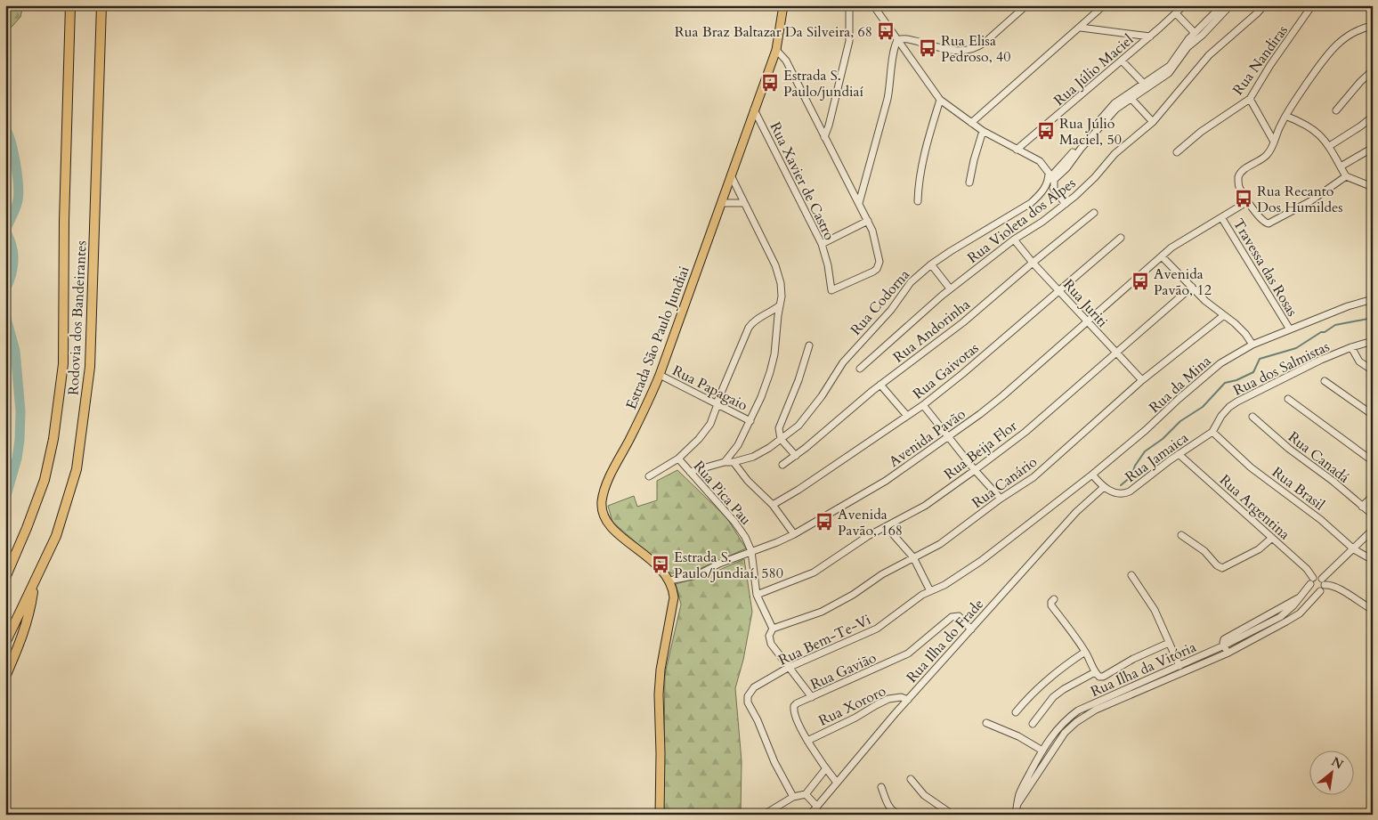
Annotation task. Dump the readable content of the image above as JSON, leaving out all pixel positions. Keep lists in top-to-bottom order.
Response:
{
  "streets": {
    "highway": ["Rodovia dos Bandeirantes"],
    "main road": ["Estrada São Paulo Jundiai"],
    "street": [
      "Rua Nandiras",
      "Rua Júlio Maciel",
      "Rua Xavier de Castro",
      "Rua Violeta dos Alpes",
      "Travessa das Rosas",
      "Rua Codorna",
      "Rua Juriti",
      "Rua Andorinha",
      "Rua dos Salmistas",
      "Rua Gaivotas",
      "Rua da Mina",
      "Rua Papagaio",
      "Avenida Pavão",
      "Rua Beija Flor",
      "Rua Jamaica",
      "Rua Canadá",
      "Rua Canário",
      "Rua Brasil",
      "Rua Pica Pau",
      "Rua Argentina",
      "Rua Bem-Te-Vi",
      "Rua Ilha do Frade",
      "Rua Ilha da Vitória",
      "Rua Gavião",
      "Rua Xororo"
    ]
  },
  "crossings": [
    ["Rua Xavier de Castro", "Estrada São Paulo Jundiai"],
    ["Rua Violeta dos Alpes", "Rua Juriti"],
    ["Travessa das Rosas", "Rua da Mina"],
    ["Travessa das Rosas", "Avenida Pavão"],
    ["Rua Codorna", "Rua Pica Pau"],
    ["Rua Juriti", "Rua Andorinha"],
    ["Rua Juriti", "Rua Gaivotas"],
    ["Rua Juriti", "Avenida Pavão"],
    ["Rua Juriti", "Rua Beija Flor"],
    ["Rua Juriti", "Rua Canário"],
    ["Estrada São Paulo Jundiai", "Rua Papagaio"],
    ["Estrada São Paulo Jundiai", "Avenida Pavão"],
    ["Rua dos Salmistas", "Rua Jamaica"],
    ["Rua dos Salmistas", "Rua Brasil"],
    ["Rua da Mina", "Rua Bem-Te-Vi"],
    ["Avenida Pavão", "Rua Pica Pau"],
    ["Rua Beija Flor", "Rua Pica Pau"],
    ["Rua Jamaica", "Rua Brasil"],
    ["Rua Jamaica", "Rua Argentina"],
    ["Rua Jamaica", "Rua Ilha do Frade"],
    ["Rua Canário", "Rua Pica Pau"],
    ["Rua Pica Pau", "Rua Bem-Te-Vi"],
    ["Rua Argentina", "Rua Ilha da Vitória"],
    ["Rua Ilha do Frade", "Rua Gavião"],
    ["Rua Ilha do Frade", "Rua Xororo"],
    ["Rua Gavião", "Rua Xororo"]
  ],
  "places": {
    "bus stop": [
      "Rua Braz Baltazar Da Silveira, 68",
      "Rua Elisa Pedroso, 40",
      "Estrada S. Paulo/jundiaí",
      "Rua Júlio Maciel, 50",
      "Rua Recanto Dos Humildes",
      "Avenida Pavão, 12",
      "Avenida Pavão, 168",
      "Estrada S. Paulo/jundiaí, 580"
    ]
  },
  "north": "top right"
}
